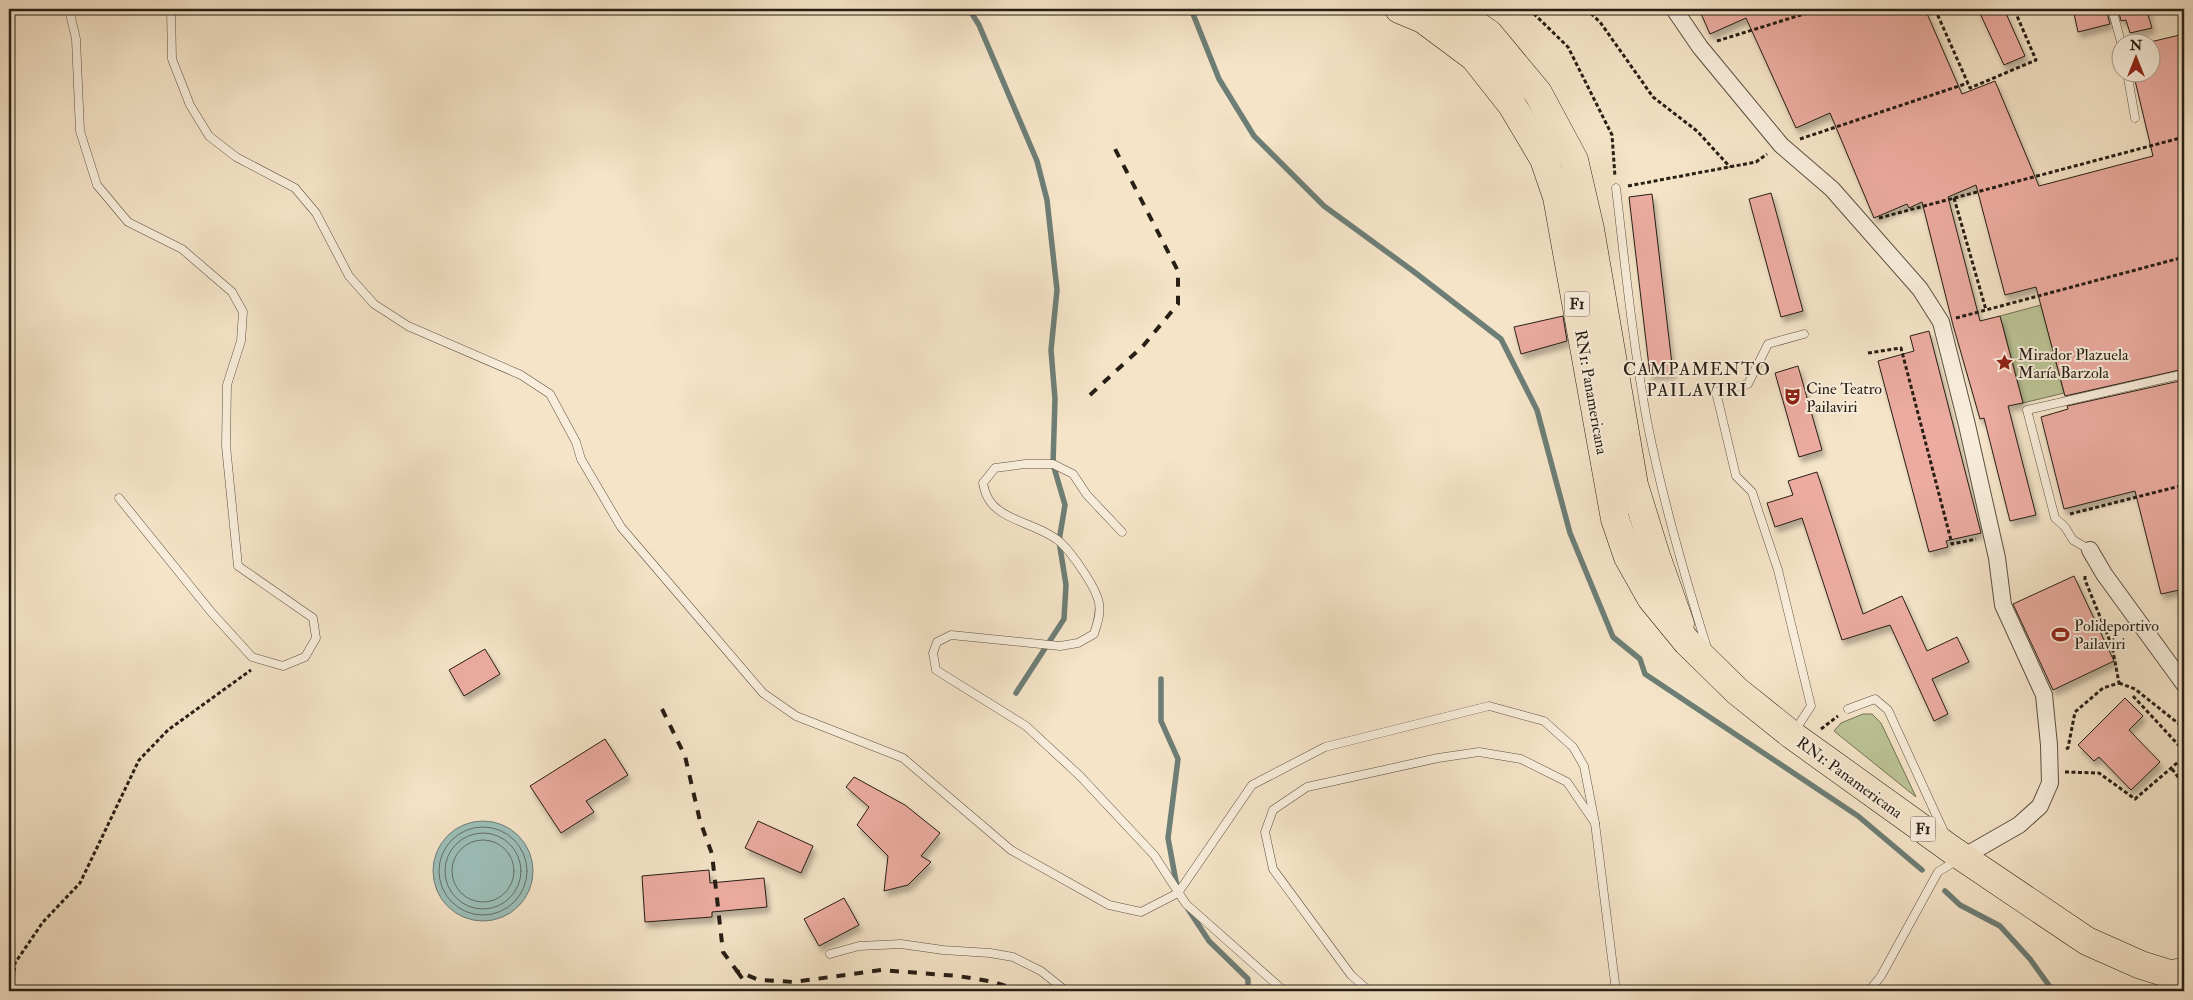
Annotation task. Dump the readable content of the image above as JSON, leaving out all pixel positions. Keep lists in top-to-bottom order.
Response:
{
  "streets": {
    "highway": ["F1", "RN1: Panamericana"]
  },
  "districts": ["CAMPAMENTO PAILAVIRI"],
  "places": {
    "place": ["Mirador Plazuela María Barzola"],
    "theatre": ["Cine Teatro Pailaviri"],
    "sports": ["Polideportivo Pailaviri"]
  },
  "north": "top"
}
